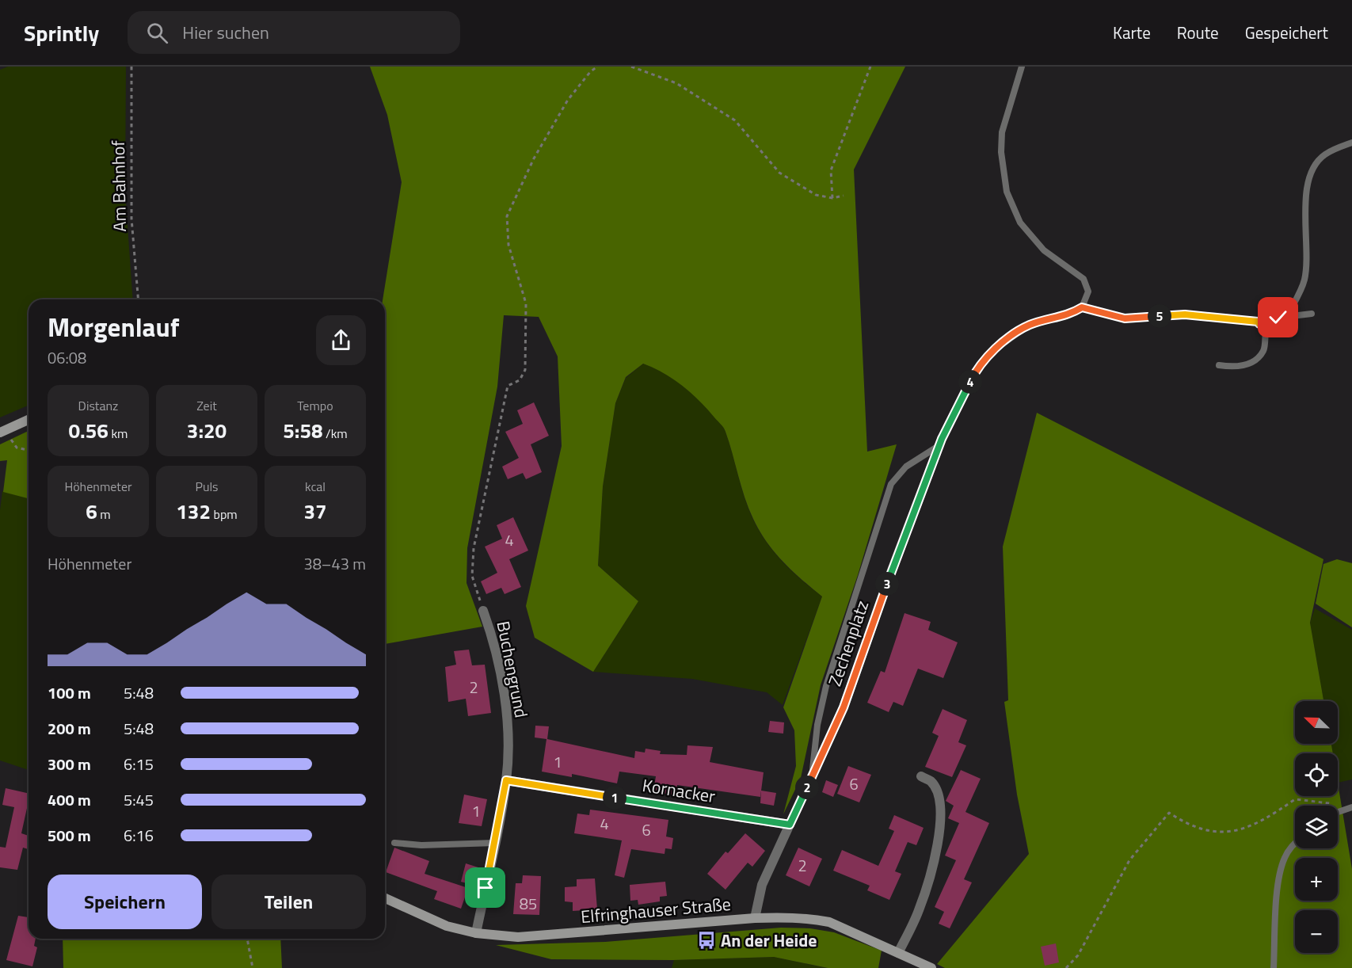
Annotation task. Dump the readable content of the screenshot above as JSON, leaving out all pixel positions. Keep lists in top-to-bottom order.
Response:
{
  "streets": {
    "main road": ["Elfringhauser Straße"],
    "street": ["Zechenplatz", "Buchengrund", "Kornacker"],
    "path": ["Am Bahnhof"]
  },
  "crossings": [
    ["Zechenplatz", "Kornacker"],
    ["Zechenplatz", "Elfringhauser Straße"],
    ["Buchengrund", "Kornacker"],
    ["Buchengrund", "Elfringhauser Straße"]
  ],
  "places": {
    "bus stop": ["An der Heide"]
  },
  "house_numbers": [
    "4",
    "2",
    "1",
    "6",
    "1",
    "4",
    "6",
    "2",
    "85"
  ],
  "north": "top left",
  "page": {
    "header": "Sprintly",
    "search": "Hier suchen",
    "nav": ["Karte", "Route", "Gespeichert"],
    "heading": ["Morgenlauf", "06:08"],
    "pins": [
      "5",
      "4",
      "3",
      "2",
      "1"
    ],
    "stats": [
      ["Distanz", "0.56 km"],
      ["Zeit", "3:20"],
      ["Tempo", "5:58 /km"],
      ["Höhenmeter", "6 m"],
      ["Puls", "132 bpm"],
      ["kcal", "37"]
    ],
    "chart": ["Höhenmeter", "38–43 m"],
    "list": [
      {
        "name": "100 m",
        "note": "5:48"
      },
      {
        "name": "200 m",
        "note": "5:48"
      },
      {
        "name": "300 m",
        "note": "6:15"
      },
      {
        "name": "400 m",
        "note": "5:45"
      },
      {
        "name": "500 m",
        "note": "6:16"
      }
    ],
    "map_buttons": ["+", "−"],
    "buttons": ["Speichern", "Teilen"]
  }
}
